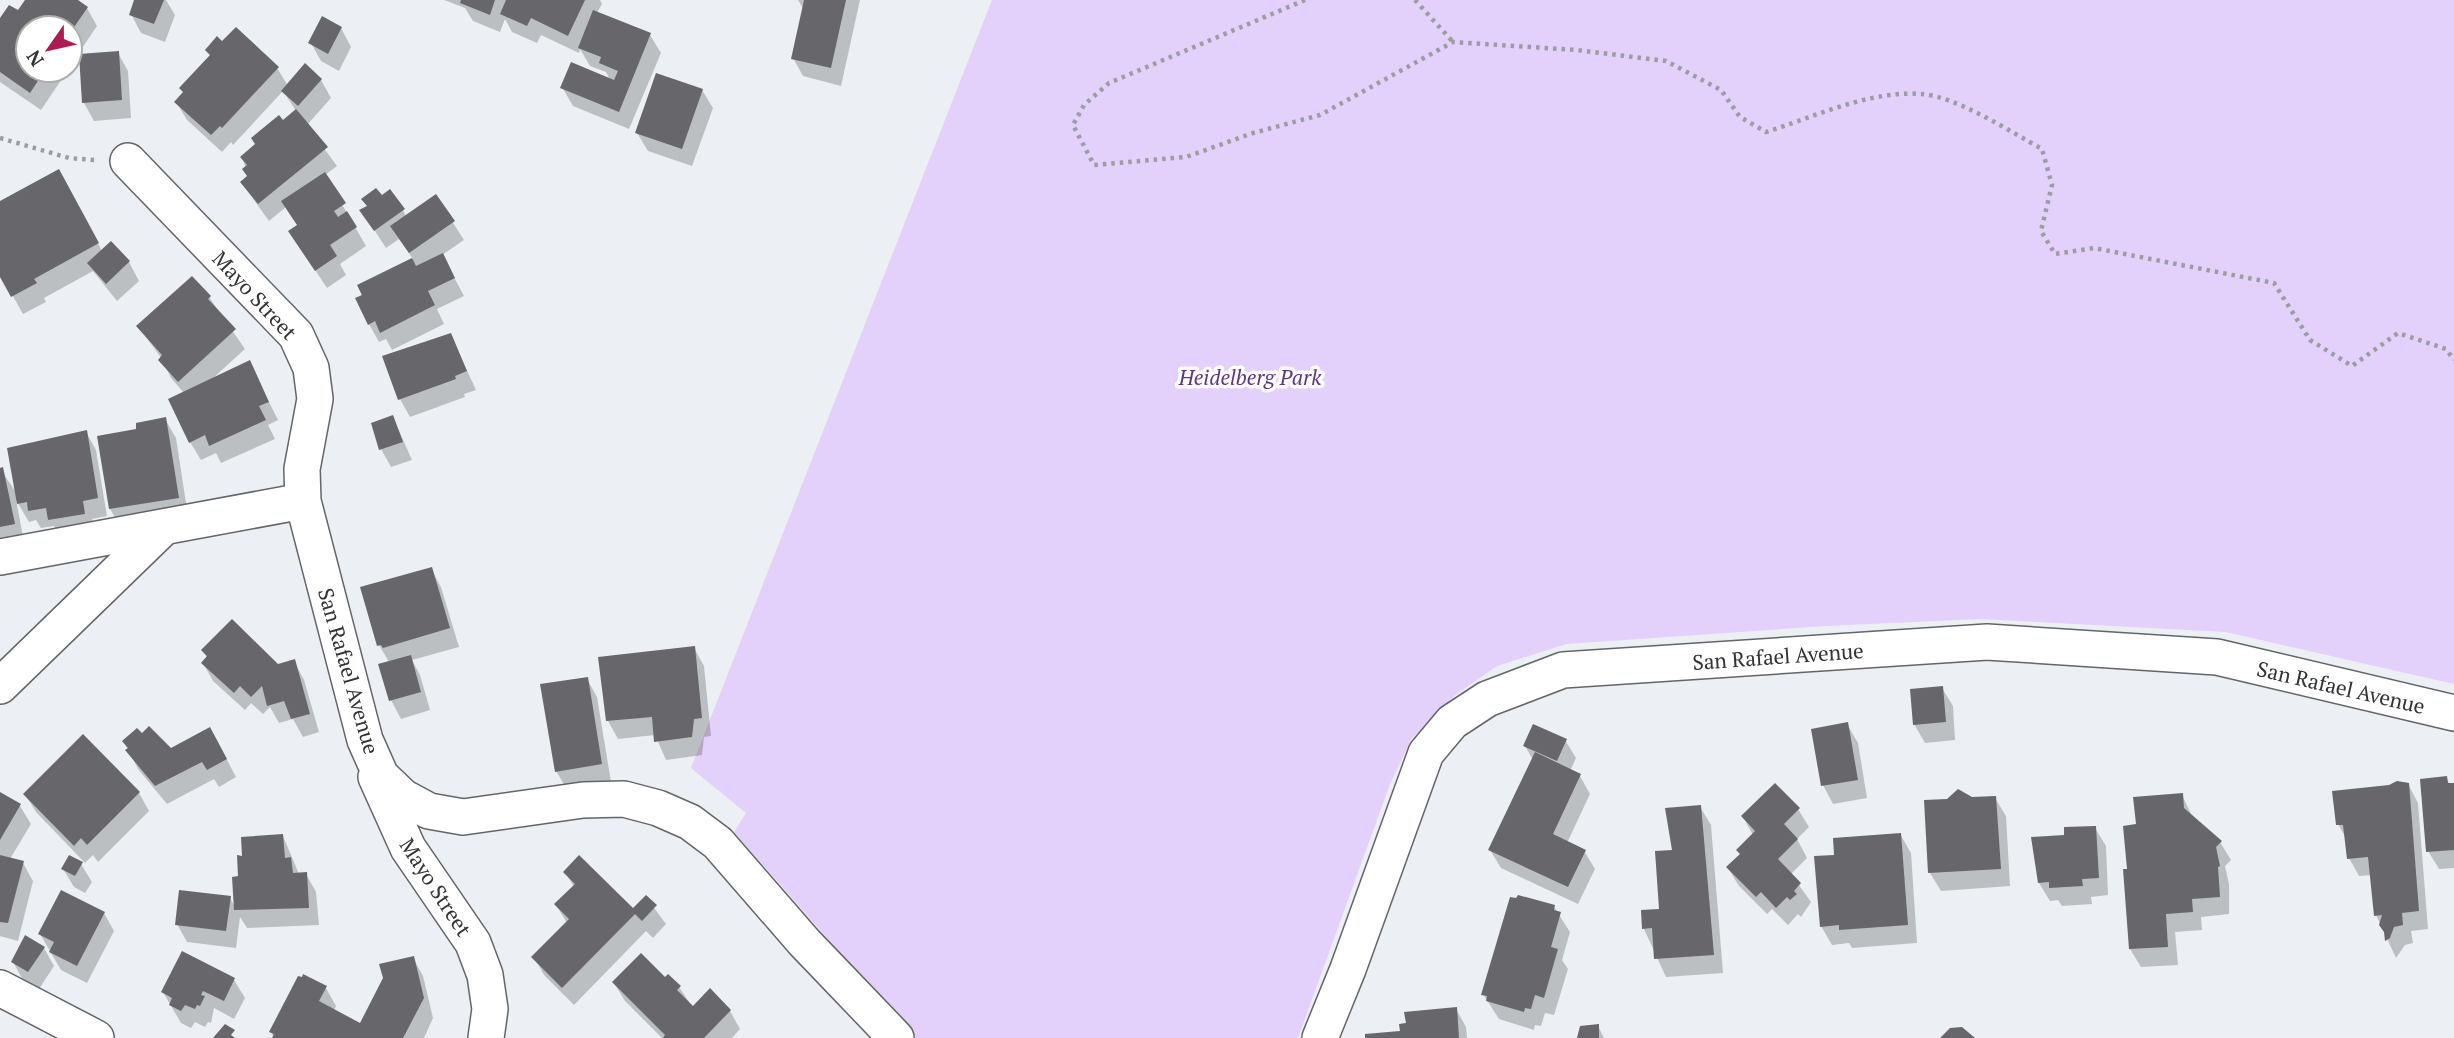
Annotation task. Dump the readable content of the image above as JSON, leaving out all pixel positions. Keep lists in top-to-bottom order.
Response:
{
  "streets": {
    "street": ["Mayo Street", "San Rafael Avenue"]
  },
  "crossings": [
    ["Mayo Street", "San Rafael Avenue"]
  ],
  "parks": ["Heidelberg Park"],
  "north": "bottom left"
}
